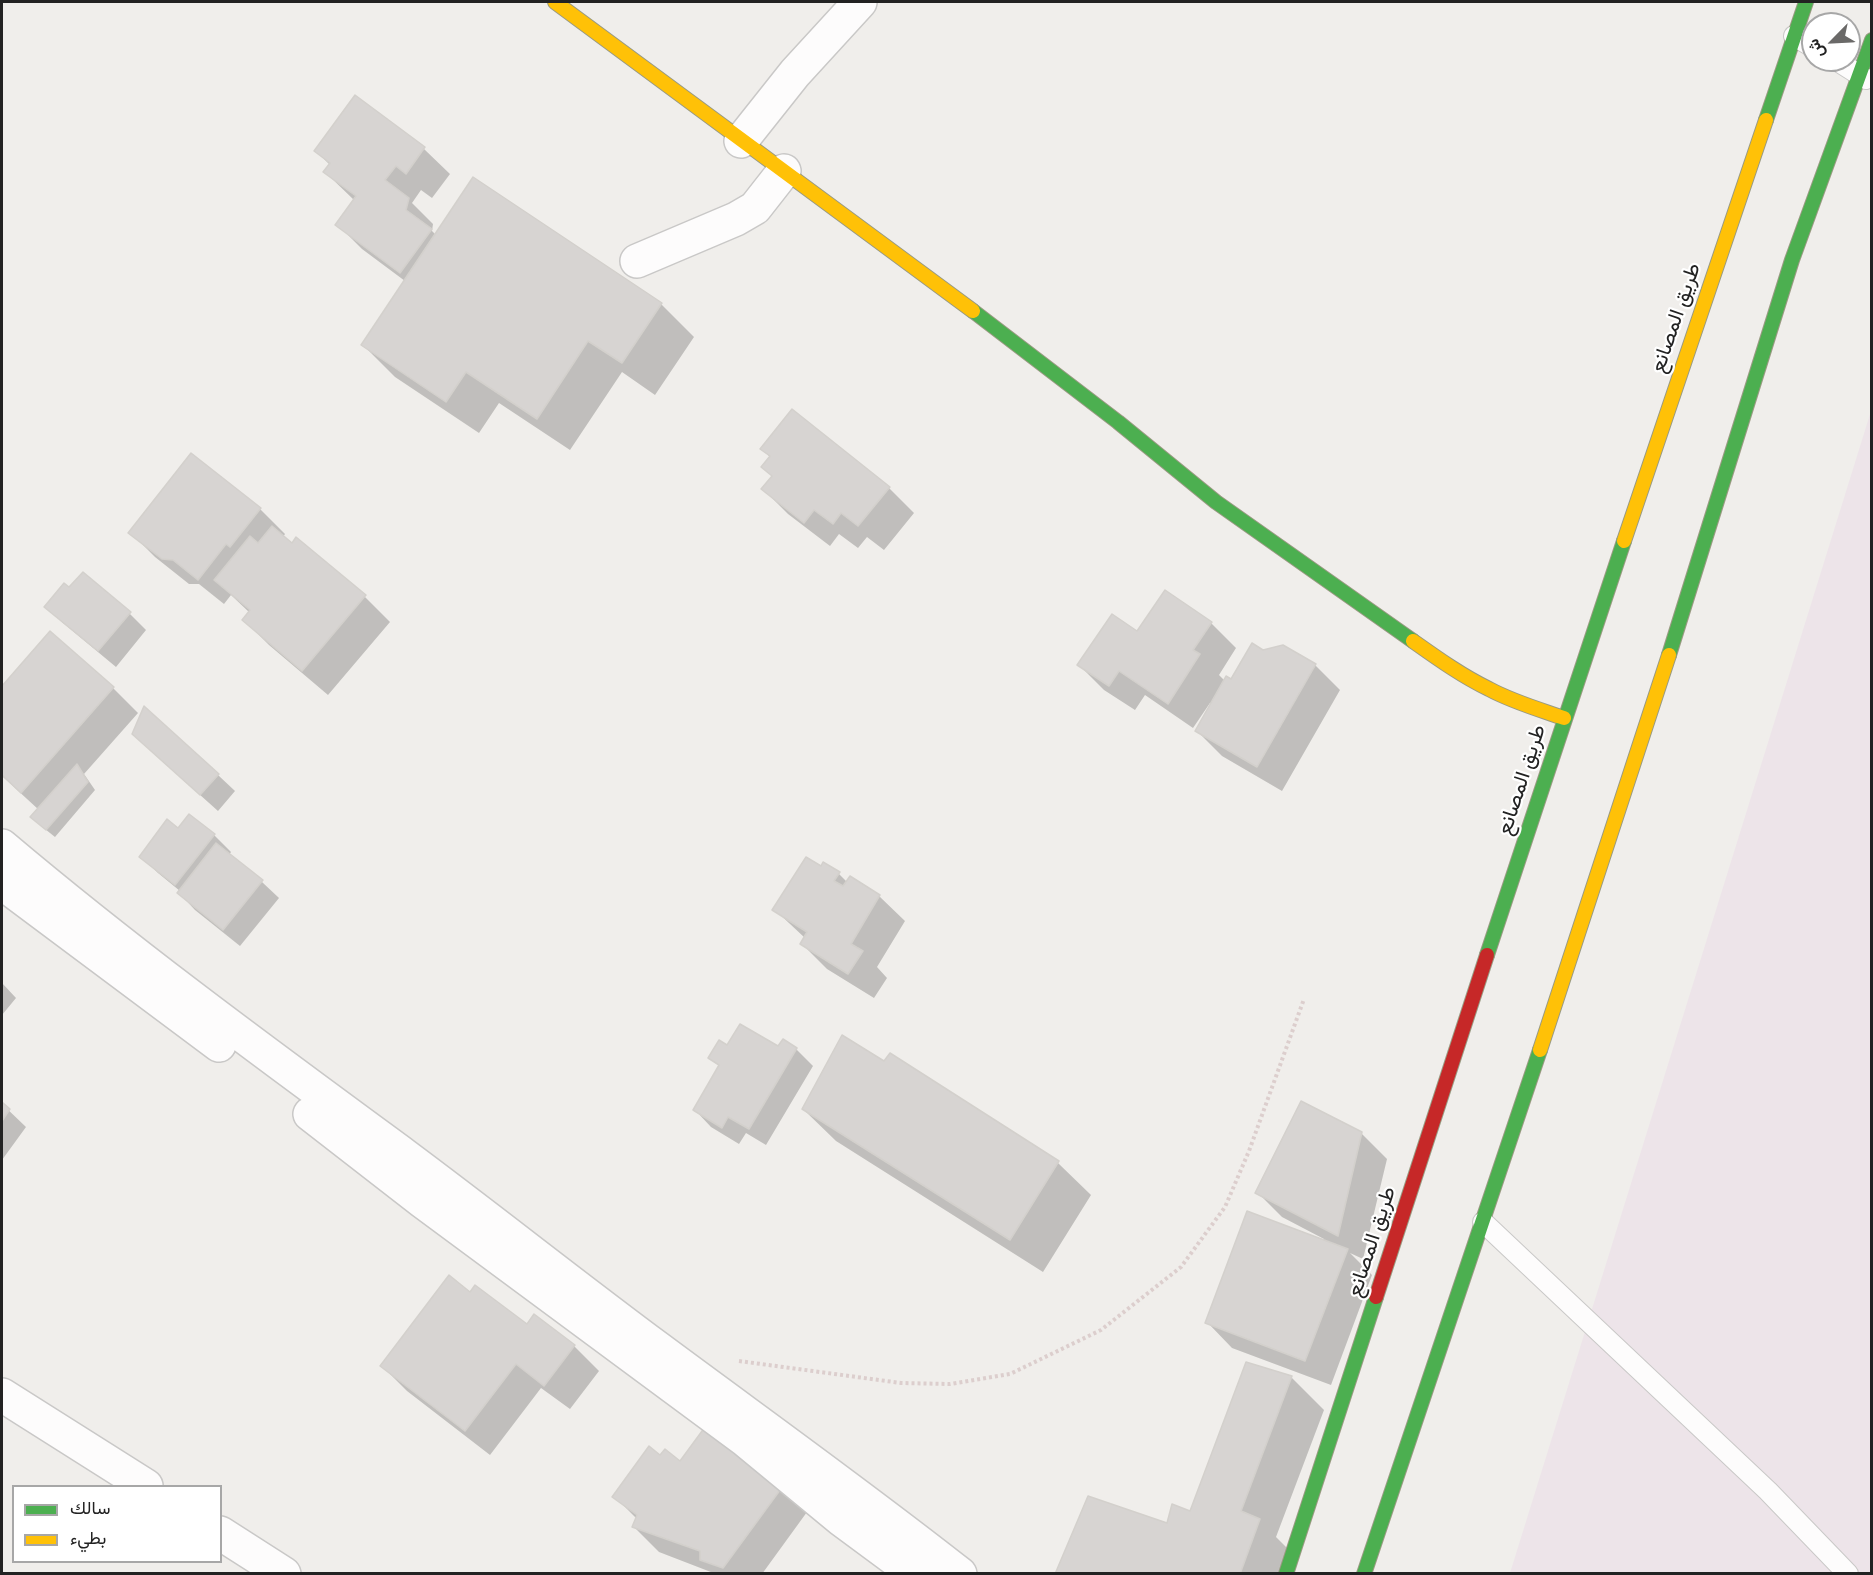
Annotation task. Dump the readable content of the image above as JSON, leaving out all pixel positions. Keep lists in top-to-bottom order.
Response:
{
  "streets": {
    "main road": ["طريق المصانع"]
  },
  "legend": ["سالك", "بطيء"],
  "north": "bottom left"
}
